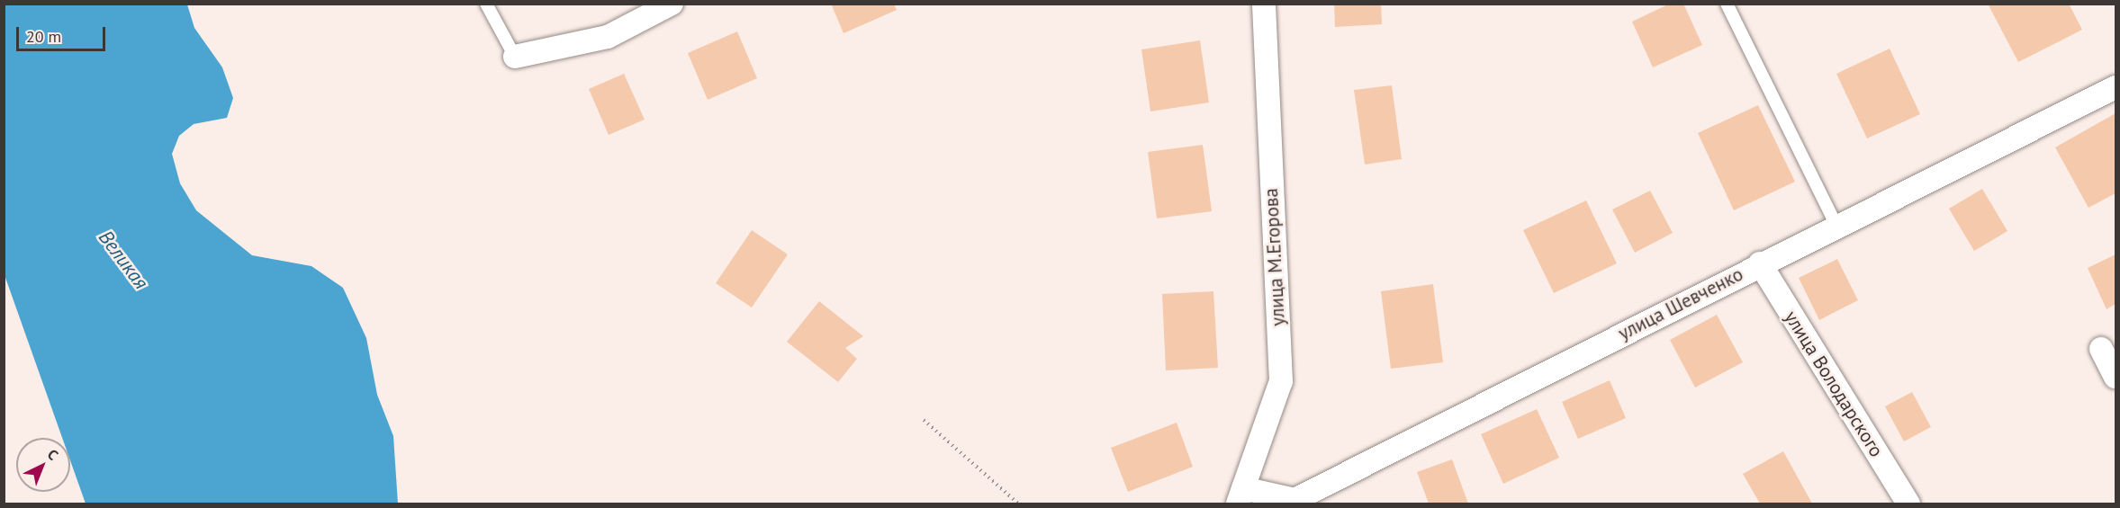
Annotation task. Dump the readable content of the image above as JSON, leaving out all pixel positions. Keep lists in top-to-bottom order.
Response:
{
  "streets": {
    "street": ["улица М.Егорова", "улица Шевченко", "улица Володарского"]
  },
  "crossings": [
    ["улица М.Егорова", "улица Шевченко"],
    ["улица Шевченко", "улица Володарского"]
  ],
  "water": ["Великая"],
  "scale_bar": "20 m",
  "north": "top right"
}
